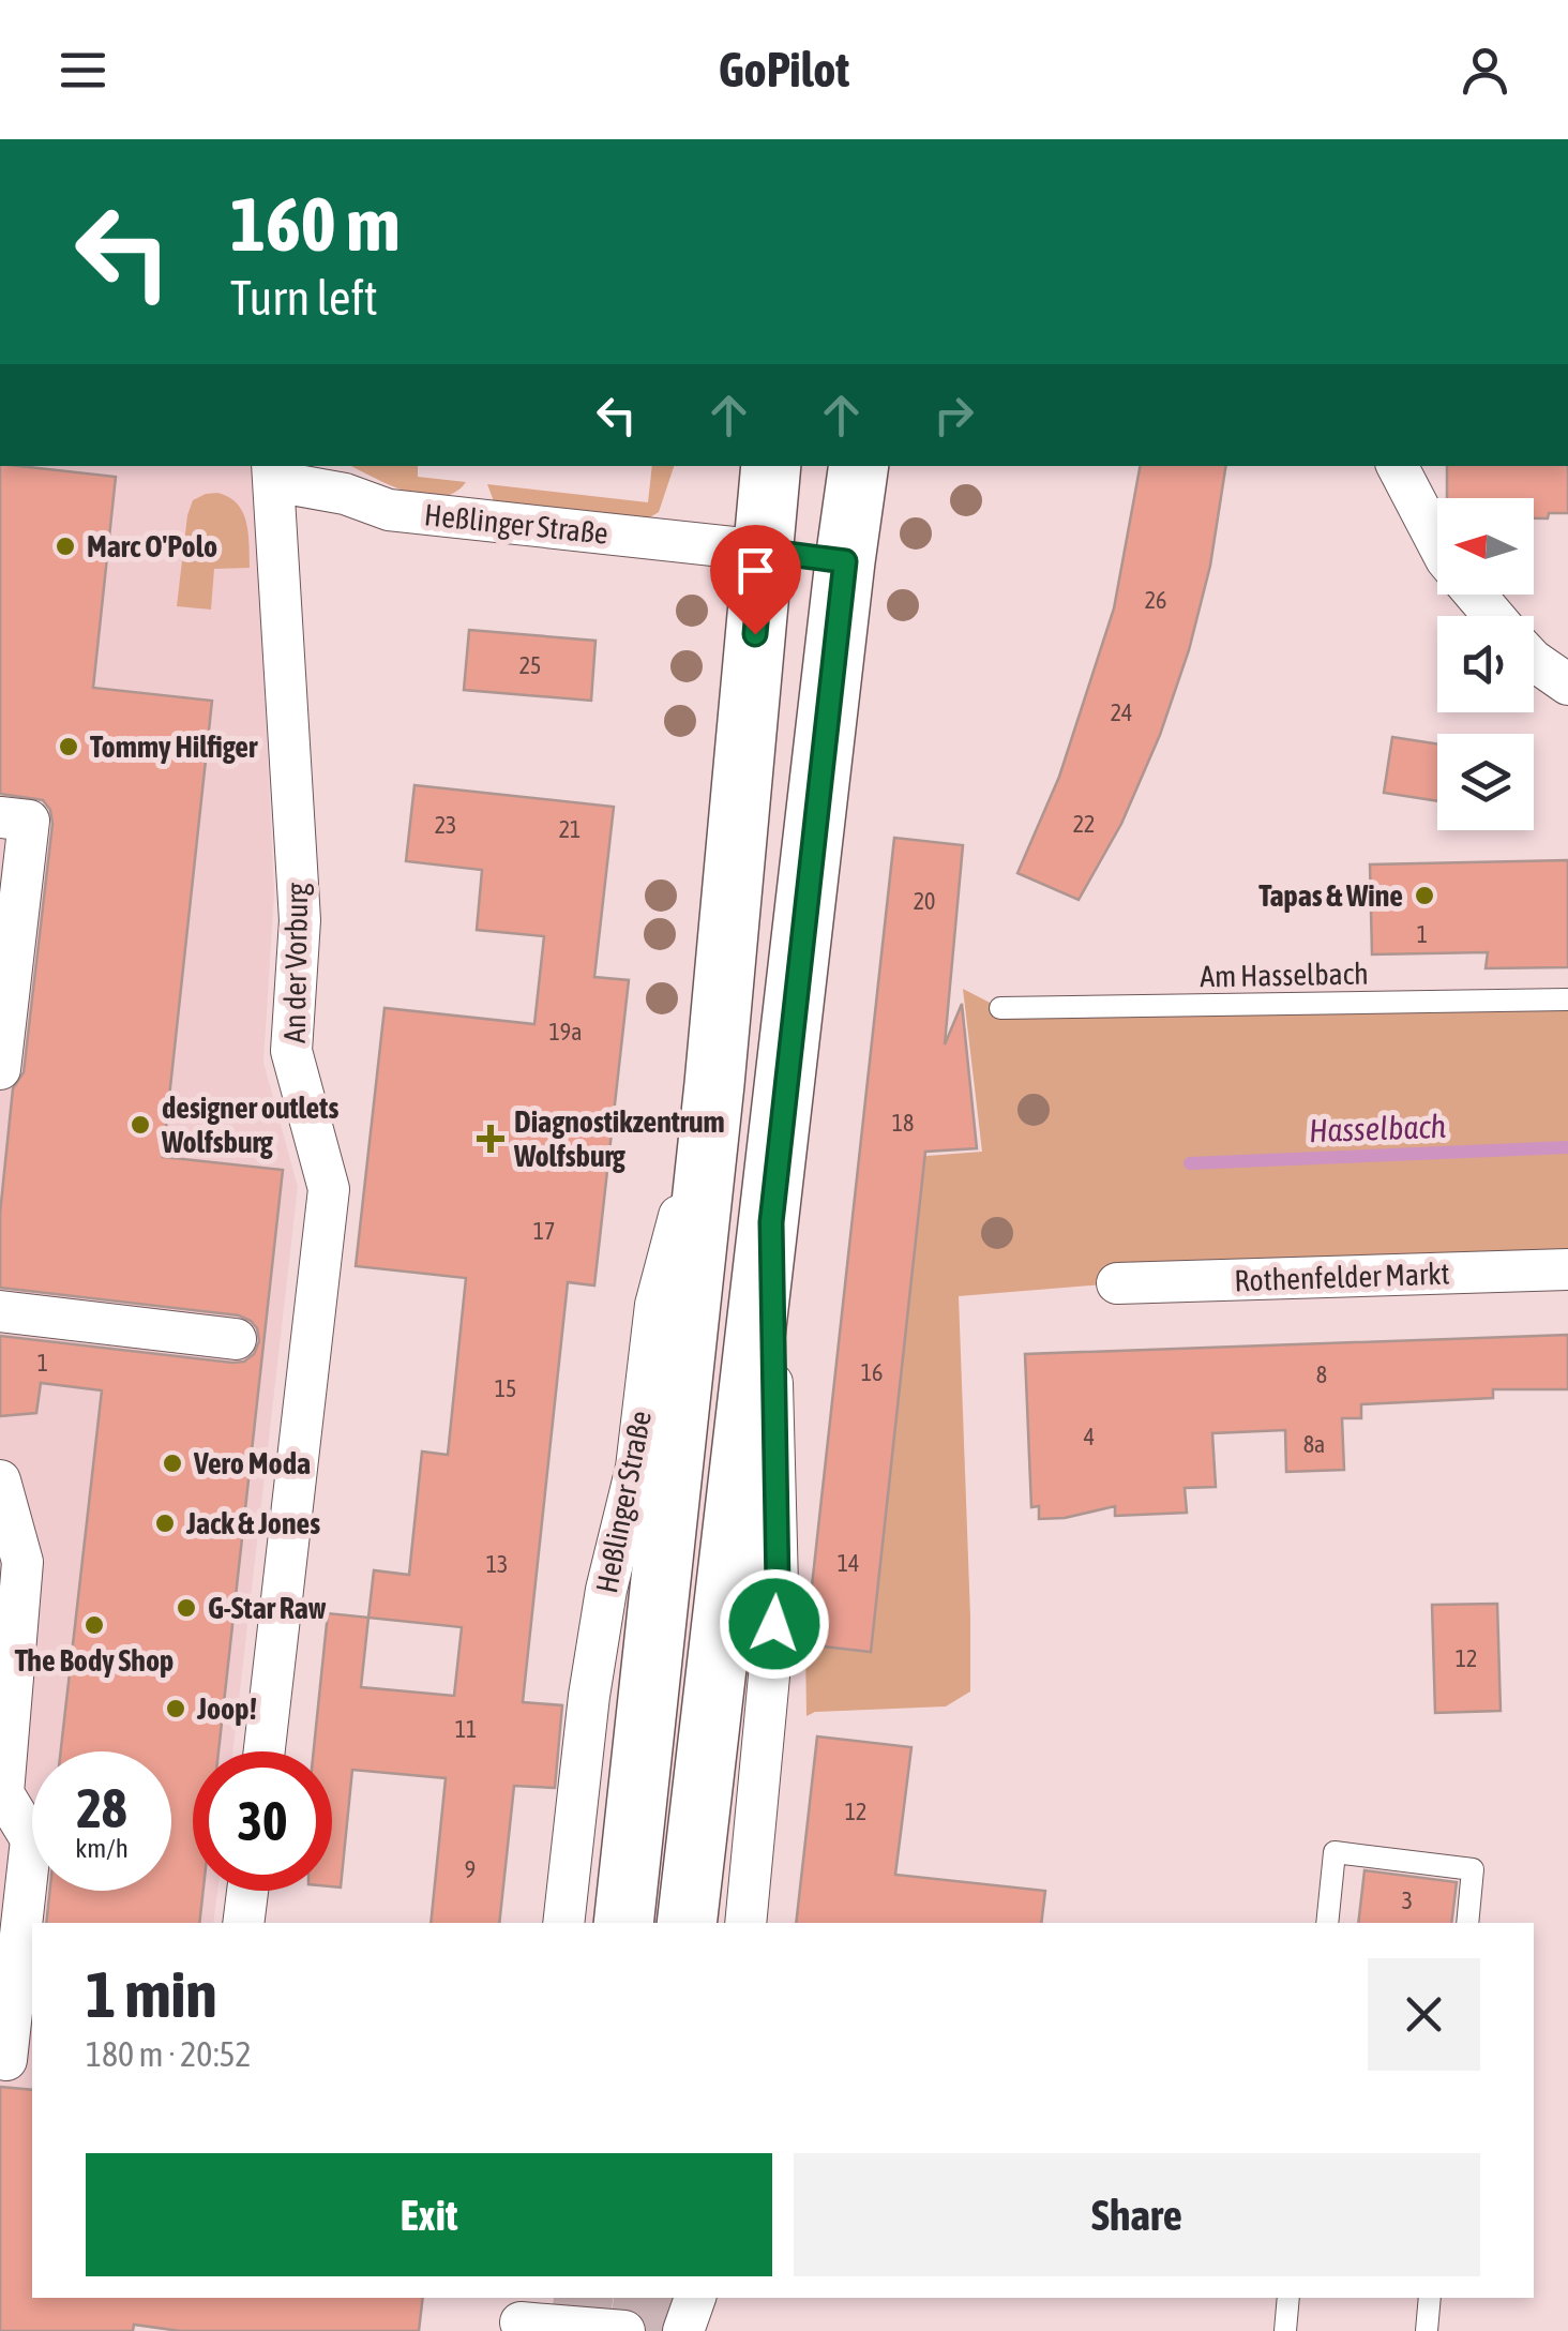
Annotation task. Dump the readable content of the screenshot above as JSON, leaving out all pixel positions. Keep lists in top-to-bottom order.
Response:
{
  "streets": {
    "main road": ["Heßlinger Straße"],
    "street": ["An der Vorburg", "Rothenfelder Markt"],
    "lane": ["Am Hasselbach"]
  },
  "crossings": [
    ["Heßlinger Straße", "An der Vorburg"]
  ],
  "water": ["Hasselbach"],
  "places": {
    "other": [
      "Marc O'Polo",
      "Tommy Hilfiger",
      "Tapas & Wine",
      "designer outlets Wolfsburg",
      "Vero Moda",
      "Jack & Jones",
      "G-Star Raw",
      "The Body Shop",
      "Joop!"
    ],
    "health": ["Diagnostikzentrum Wolfsburg"]
  },
  "house_numbers": [
    "26",
    "25",
    "24",
    "22",
    "23",
    "21",
    "20",
    "1",
    "19a",
    "18",
    "17",
    "1",
    "16",
    "8",
    "15",
    "4",
    "8a",
    "14",
    "13",
    "12",
    "11",
    "12",
    "9",
    "3"
  ],
  "north": "left",
  "page": {
    "header": "GoPilot",
    "turn": ["160 m", "Turn left"],
    "speed": "28 km/h",
    "limit": "30",
    "heading": ["1 min", "180 m · 20:52"],
    "buttons": ["Exit", "Share"]
  }
}
